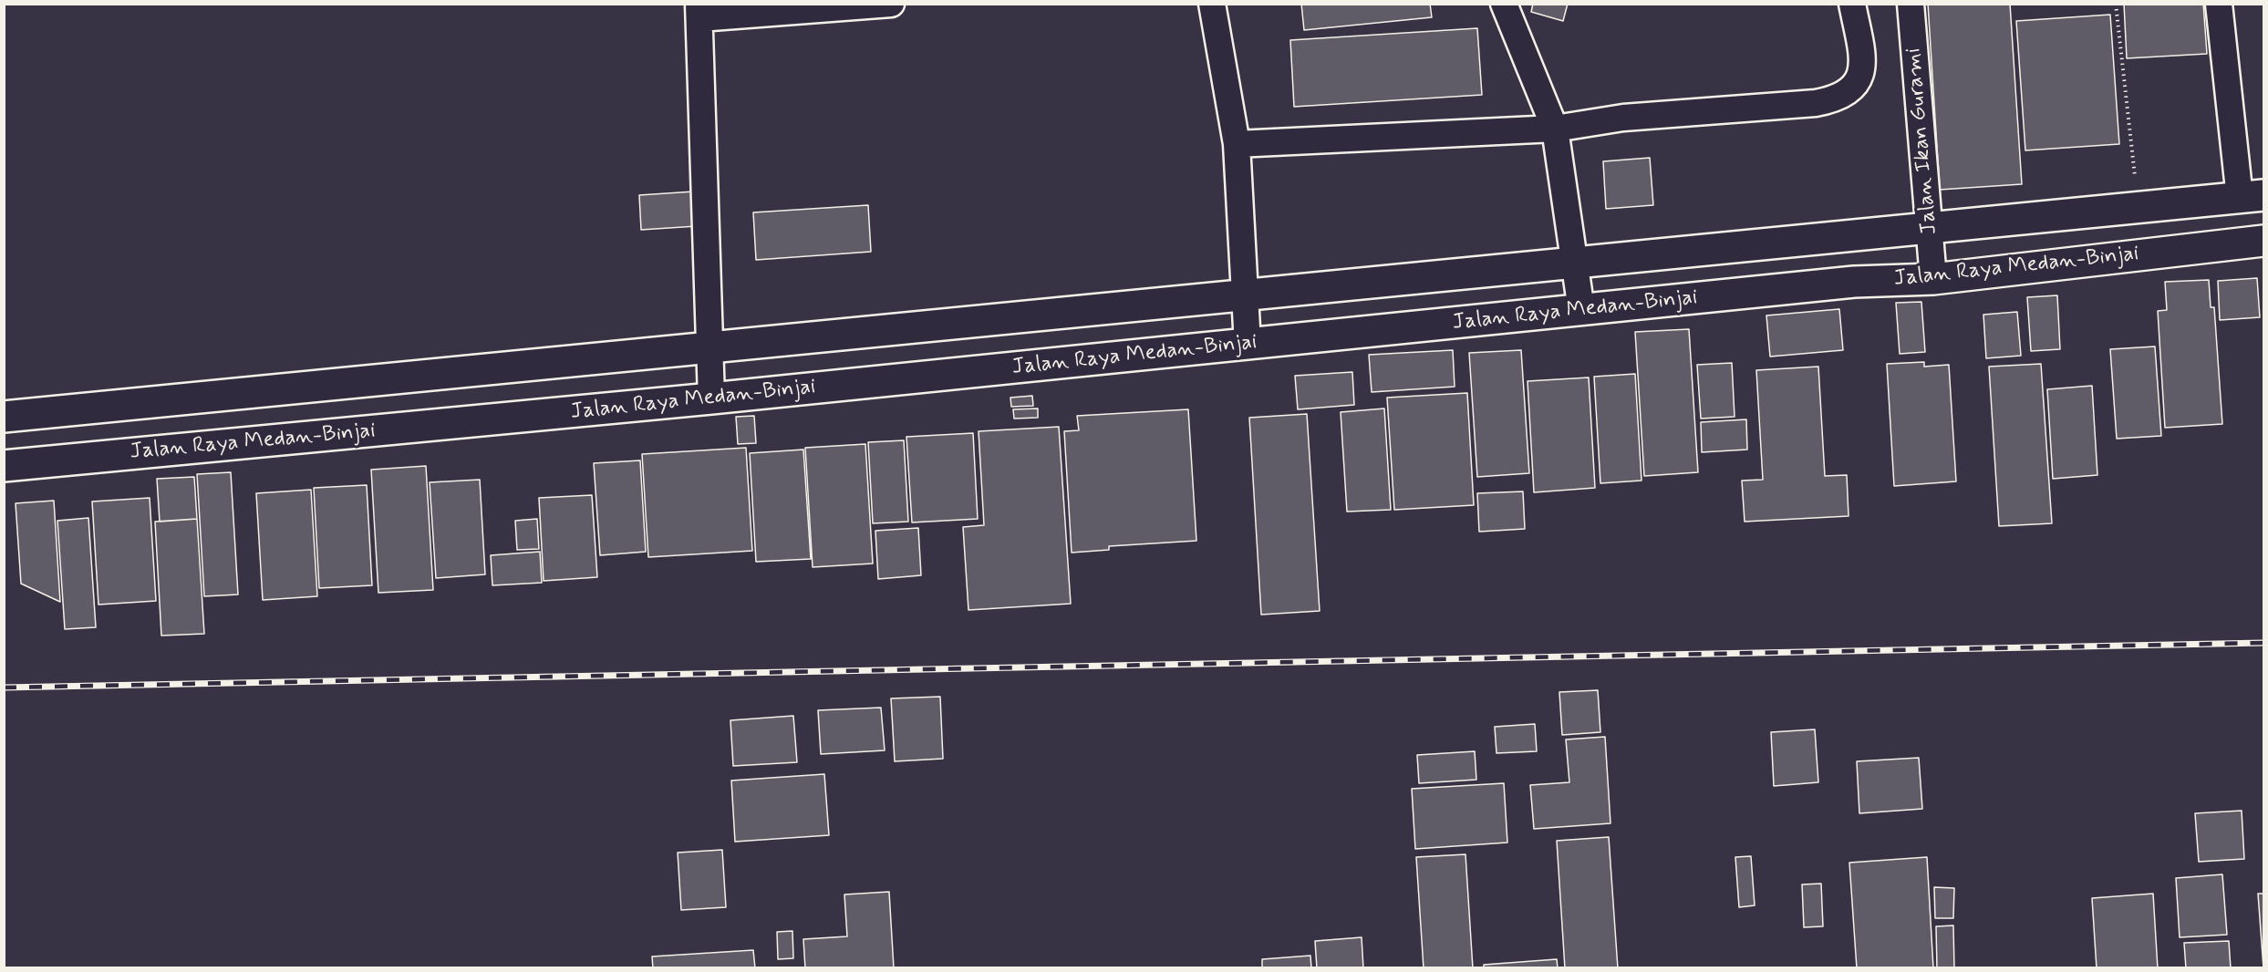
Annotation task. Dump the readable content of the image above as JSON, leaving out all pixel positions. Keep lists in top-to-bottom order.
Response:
{
  "streets": {
    "main road": ["Jalan Raya Medan-Binjai"],
    "street": ["Jalan Ikan Gurami"]
  },
  "crossings": [
    ["Jalan Ikan Gurami", "Jalan Raya Medan-Binjai"]
  ]
}
